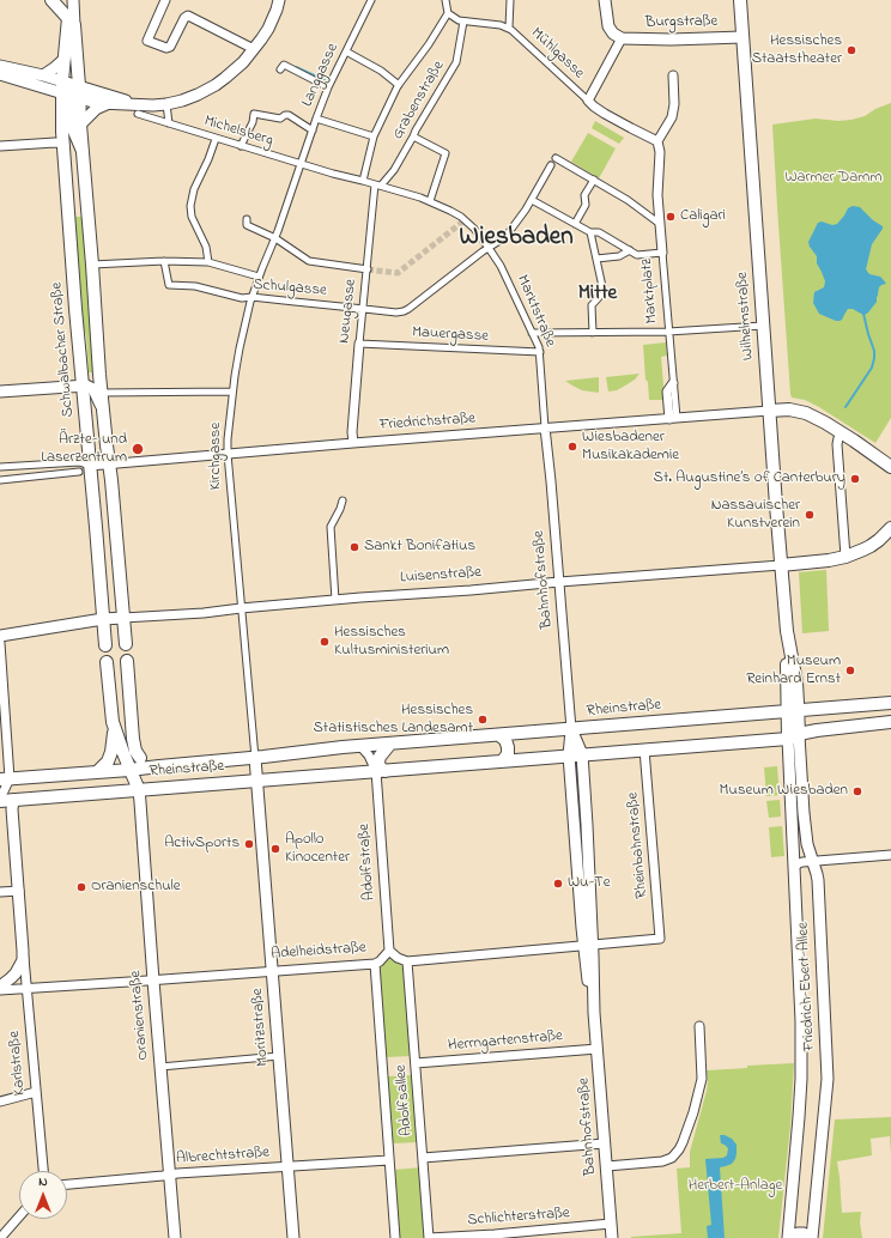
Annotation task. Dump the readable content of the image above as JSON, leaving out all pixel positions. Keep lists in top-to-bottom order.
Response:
{
  "streets": {
    "main road": ["Wilhelmstraße", "Schwalbacher Straße", "Rheinstraße"],
    "street": [
      "Burgstraße",
      "Mühlgasse",
      "Langgasse",
      "Grabenstraße",
      "Michelsberg",
      "Schulgasse",
      "Marktplatz",
      "Neugasse",
      "Marktstraße",
      "Mauergasse",
      "Friedrichstraße",
      "Kirchgasse",
      "Luisenstraße",
      "Bahnhofstraße",
      "Rheinbahnstraße",
      "Adolfstraße",
      "Adelheidstraße",
      "Friedrich-Ebert-Allee",
      "Oranienstraße",
      "Moritzstraße",
      "Herrngartenstraße",
      "Karlstraße",
      "Adolfsallee",
      "Albrechtstraße",
      "Schlichterstraße"
    ]
  },
  "crossings": [
    ["Burgstraße", "Wilhelmstraße"],
    ["Langgasse", "Michelsberg"],
    ["Langgasse", "Marktstraße"],
    ["Langgasse", "Kirchgasse"],
    ["Grabenstraße", "Neugasse"],
    ["Grabenstraße", "Marktstraße"],
    ["Michelsberg", "Marktstraße"],
    ["Michelsberg", "Kirchgasse"],
    ["Schulgasse", "Neugasse"],
    ["Schulgasse", "Marktstraße"],
    ["Schulgasse", "Kirchgasse"],
    ["Marktplatz", "Marktstraße"],
    ["Neugasse", "Marktstraße"],
    ["Neugasse", "Mauergasse"],
    ["Neugasse", "Friedrichstraße"],
    ["Marktstraße", "Mauergasse"],
    ["Marktstraße", "Friedrichstraße"],
    ["Marktstraße", "Kirchgasse"],
    ["Marktstraße", "Bahnhofstraße"],
    ["Wilhelmstraße", "Friedrichstraße"],
    ["Wilhelmstraße", "Luisenstraße"],
    ["Wilhelmstraße", "Rheinstraße"],
    ["Wilhelmstraße", "Friedrich-Ebert-Allee"],
    ["Schwalbacher Straße", "Friedrichstraße"],
    ["Schwalbacher Straße", "Luisenstraße"],
    ["Friedrichstraße", "Kirchgasse"],
    ["Friedrichstraße", "Bahnhofstraße"],
    ["Kirchgasse", "Luisenstraße"],
    ["Kirchgasse", "Rheinstraße"],
    ["Kirchgasse", "Moritzstraße"],
    ["Luisenstraße", "Bahnhofstraße"],
    ["Bahnhofstraße", "Rheinstraße"],
    ["Bahnhofstraße", "Rheinbahnstraße"],
    ["Bahnhofstraße", "Herrngartenstraße"],
    ["Bahnhofstraße", "Schlichterstraße"],
    ["Rheinstraße", "Rheinbahnstraße"],
    ["Rheinstraße", "Adolfstraße"],
    ["Rheinstraße", "Friedrich-Ebert-Allee"],
    ["Rheinstraße", "Oranienstraße"],
    ["Rheinstraße", "Moritzstraße"],
    ["Rheinstraße", "Karlstraße"],
    ["Adolfstraße", "Adelheidstraße"],
    ["Adelheidstraße", "Oranienstraße"],
    ["Adelheidstraße", "Moritzstraße"],
    ["Adelheidstraße", "Karlstraße"],
    ["Adelheidstraße", "Adolfsallee"],
    ["Oranienstraße", "Albrechtstraße"],
    ["Moritzstraße", "Albrechtstraße"],
    ["Herrngartenstraße", "Adolfsallee"],
    ["Adolfsallee", "Albrechtstraße"],
    ["Adolfsallee", "Schlichterstraße"]
  ],
  "districts": ["Wiesbaden", "Mitte"],
  "parks": ["Warmer Damm", "Herbert-Anlage"],
  "places": [
    "Hessisches Staatstheater",
    "Caligari",
    "Wiesbadener Musikakademie",
    "Ärzte- und Laserzentrum",
    "St. Augustine’s of Canterbury",
    "Nassauischer Kunstverein",
    "Sankt Bonifatius",
    "Hessisches Kultusministerium",
    "Museum Reinhard Ernst",
    "Hessisches Statistisches Landesamt",
    "Museum Wiesbaden",
    "ActivSports",
    "Apollo Kinocenter",
    "Wu-Te",
    "Oranienschule"
  ],
  "north": "top"
}
